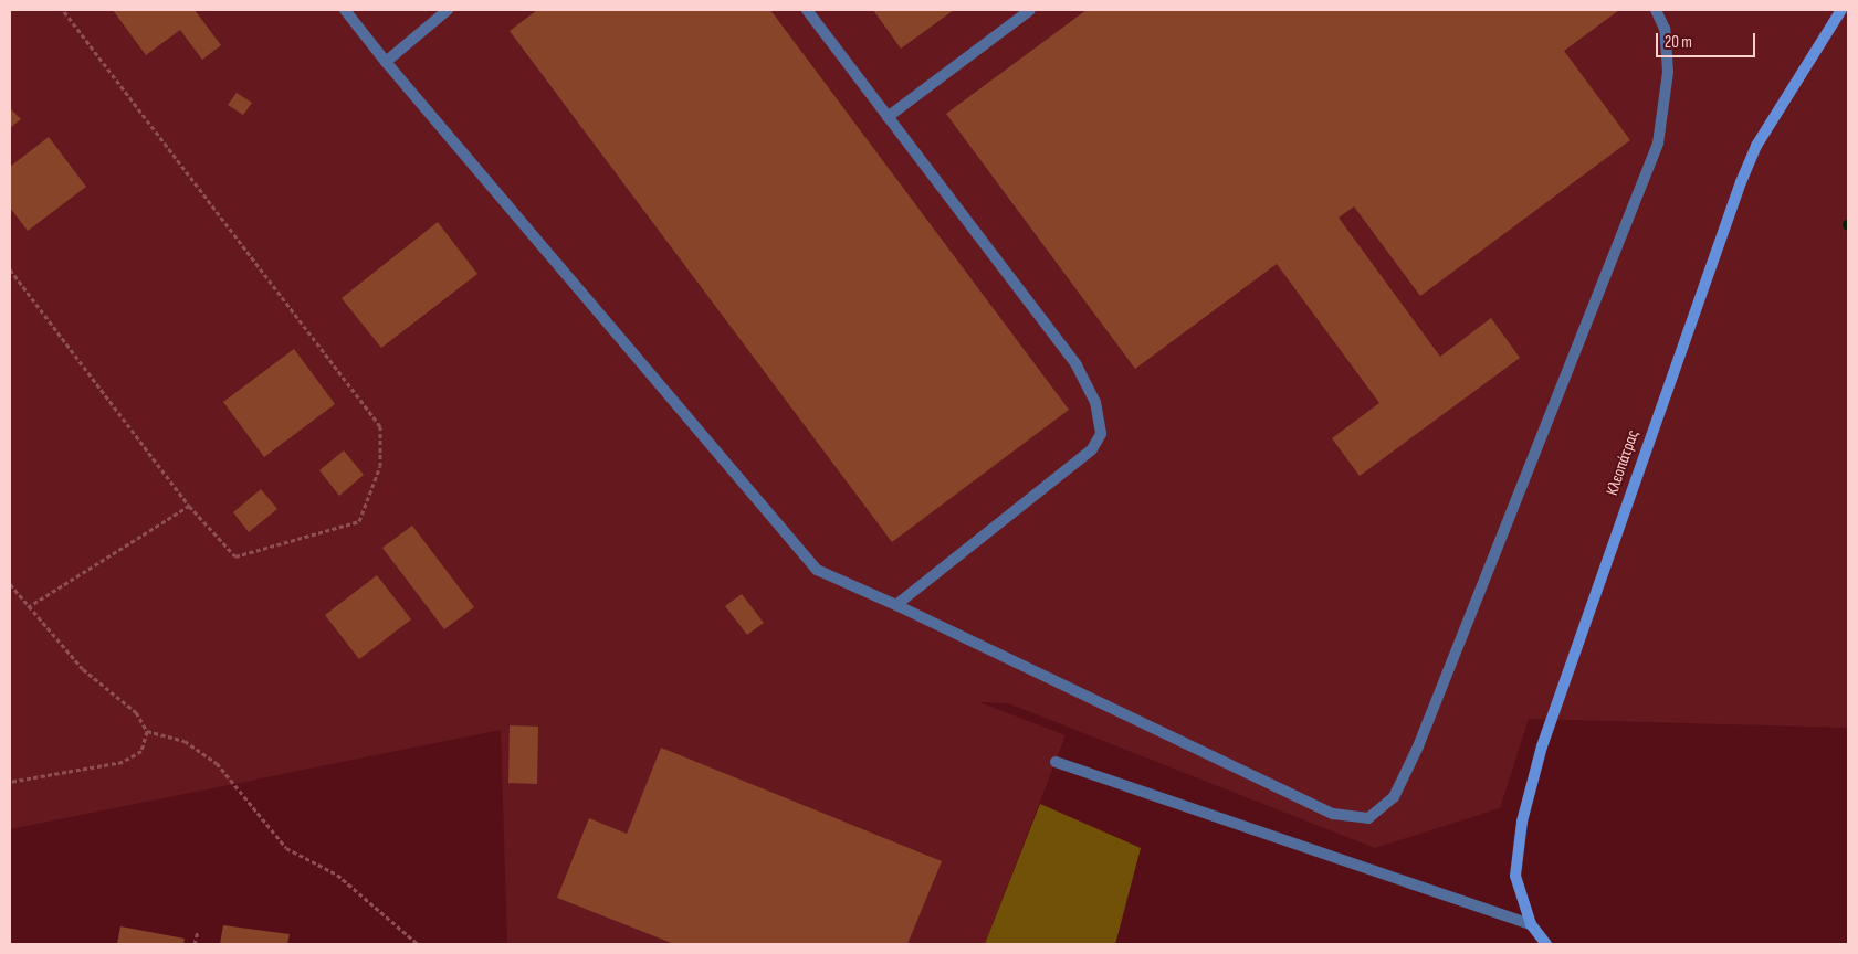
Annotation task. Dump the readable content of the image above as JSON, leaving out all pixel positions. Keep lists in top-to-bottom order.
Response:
{
  "streets": {
    "street": ["Κλεοπάτρας"]
  },
  "scale_bar": "20 m"
}
